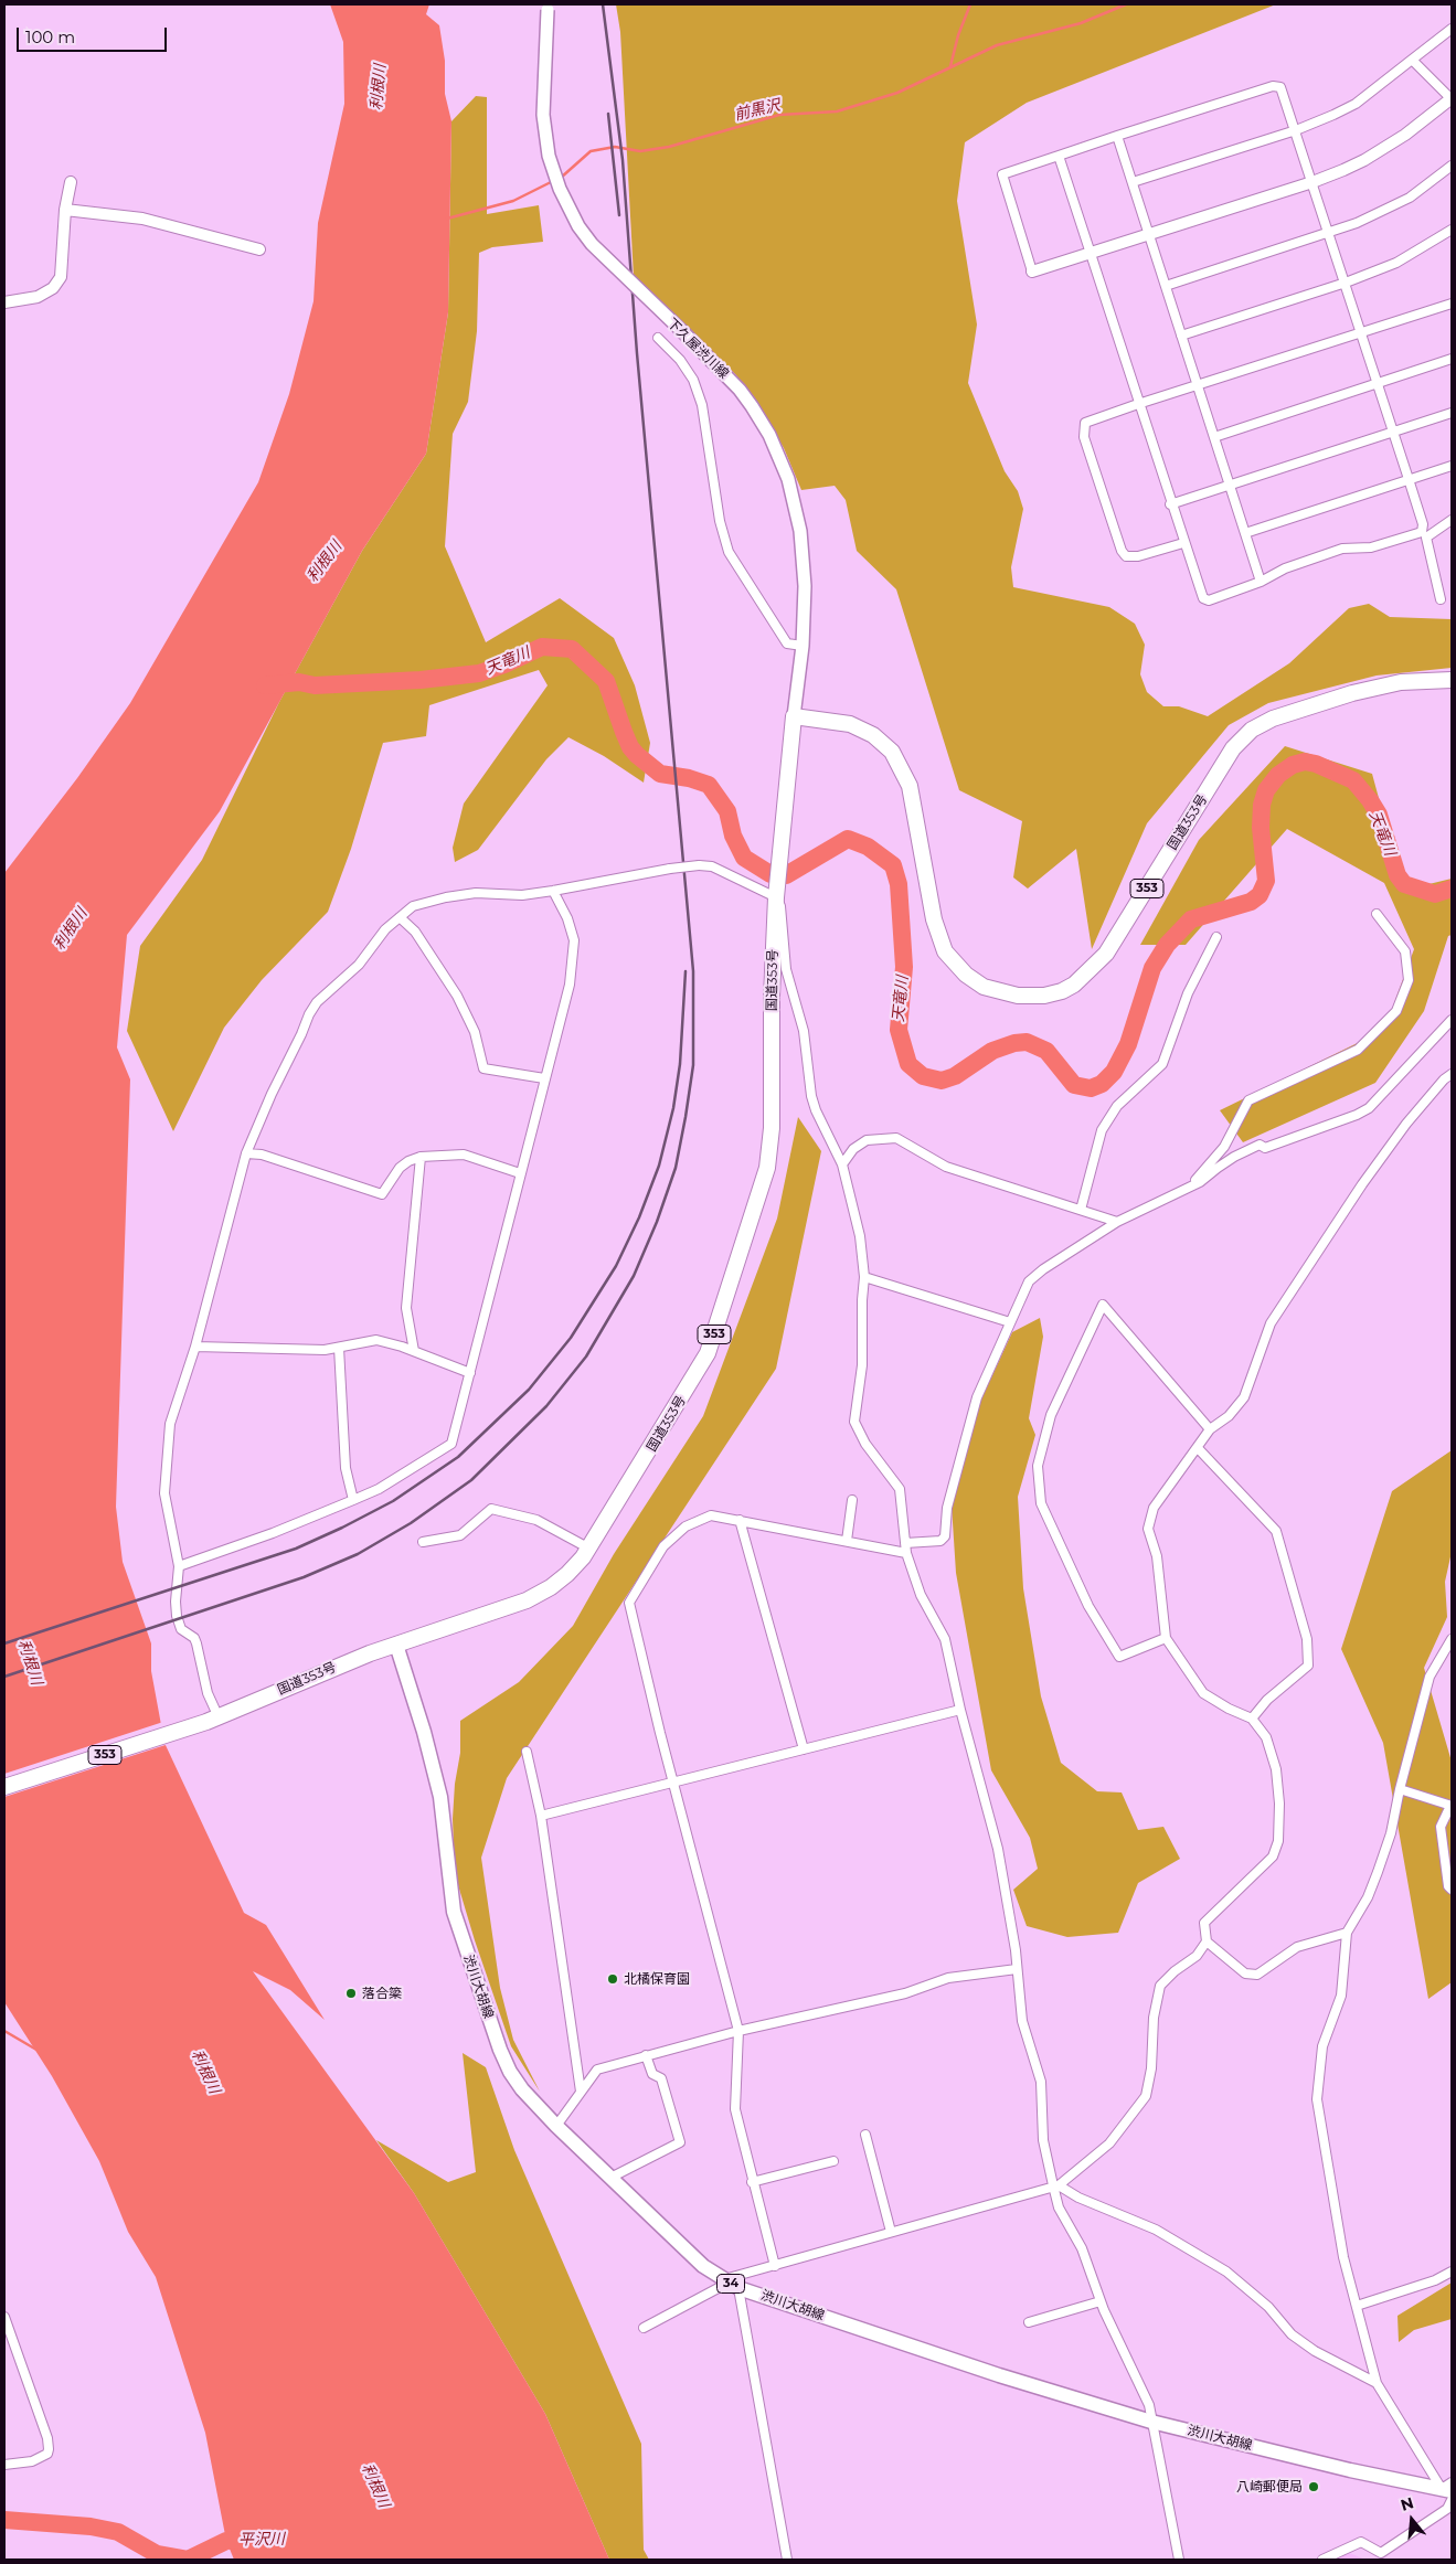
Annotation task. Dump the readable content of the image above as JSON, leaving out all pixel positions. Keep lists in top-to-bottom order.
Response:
{
  "streets": {
    "highway": ["国道353号", "353"],
    "main road": ["下久屋渋川線", "渋川大胡線", "34"]
  },
  "crossings": [
    ["下久屋渋川線", "国道353号"],
    ["国道353号", "渋川大胡線"]
  ],
  "water": [
    "利根川",
    "前黒沢",
    "天竜川",
    "平沢川"
  ],
  "places": ["北橘保育園", "落合簗", "八崎郵便局"],
  "scale_bar": "100 m",
  "north": "top"
}
